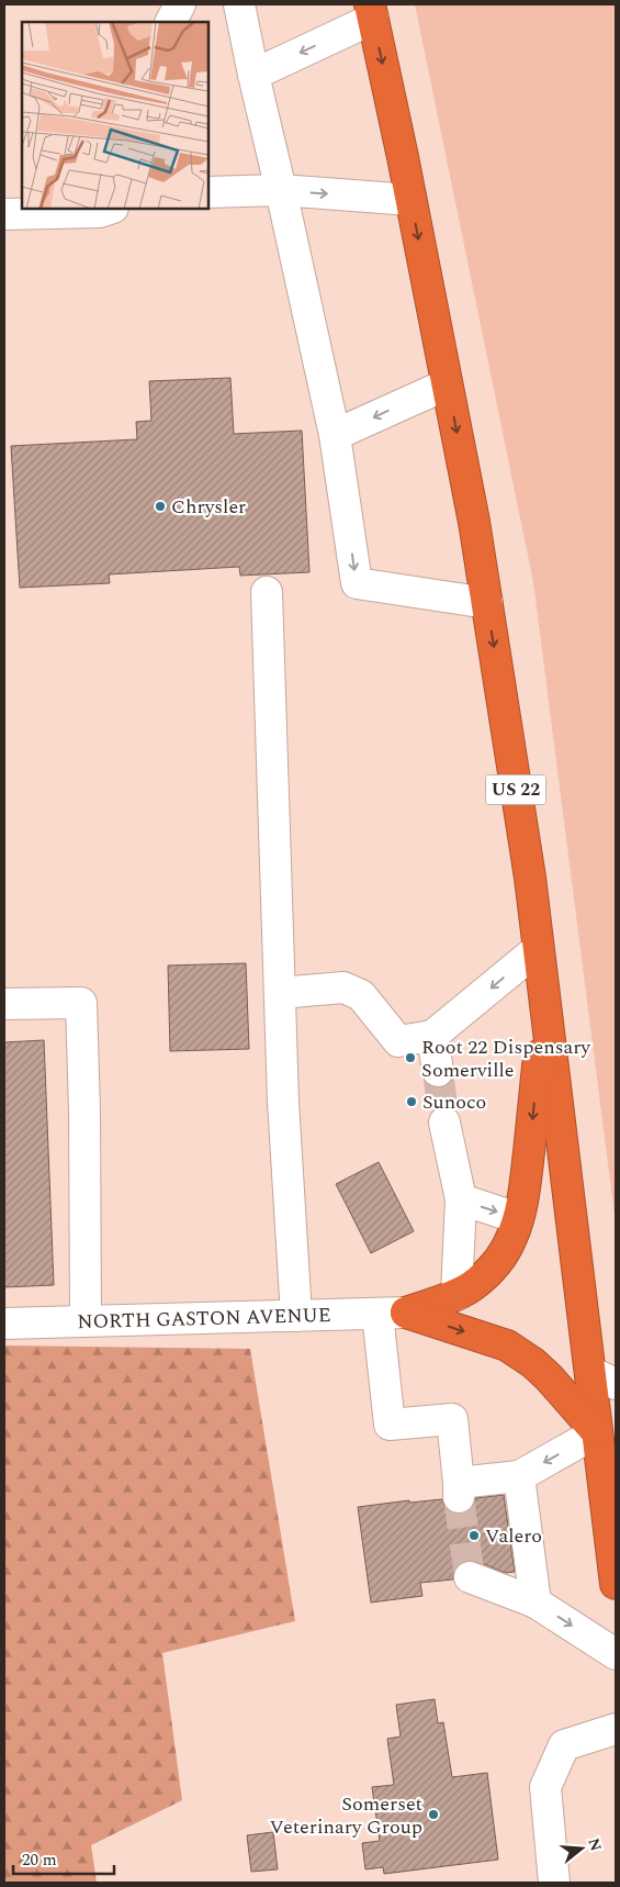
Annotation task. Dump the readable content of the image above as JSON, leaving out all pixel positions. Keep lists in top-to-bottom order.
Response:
{
  "streets": {
    "highway": ["US 22"],
    "street": ["NORTH GASTON AVENUE"]
  },
  "places": [
    "Chrysler",
    "Root 22 Dispensary Somerville",
    "Sunoco",
    "Valero",
    "Somerset Veterinary Group"
  ],
  "scale_bar": "20 m",
  "north": "right"
}
